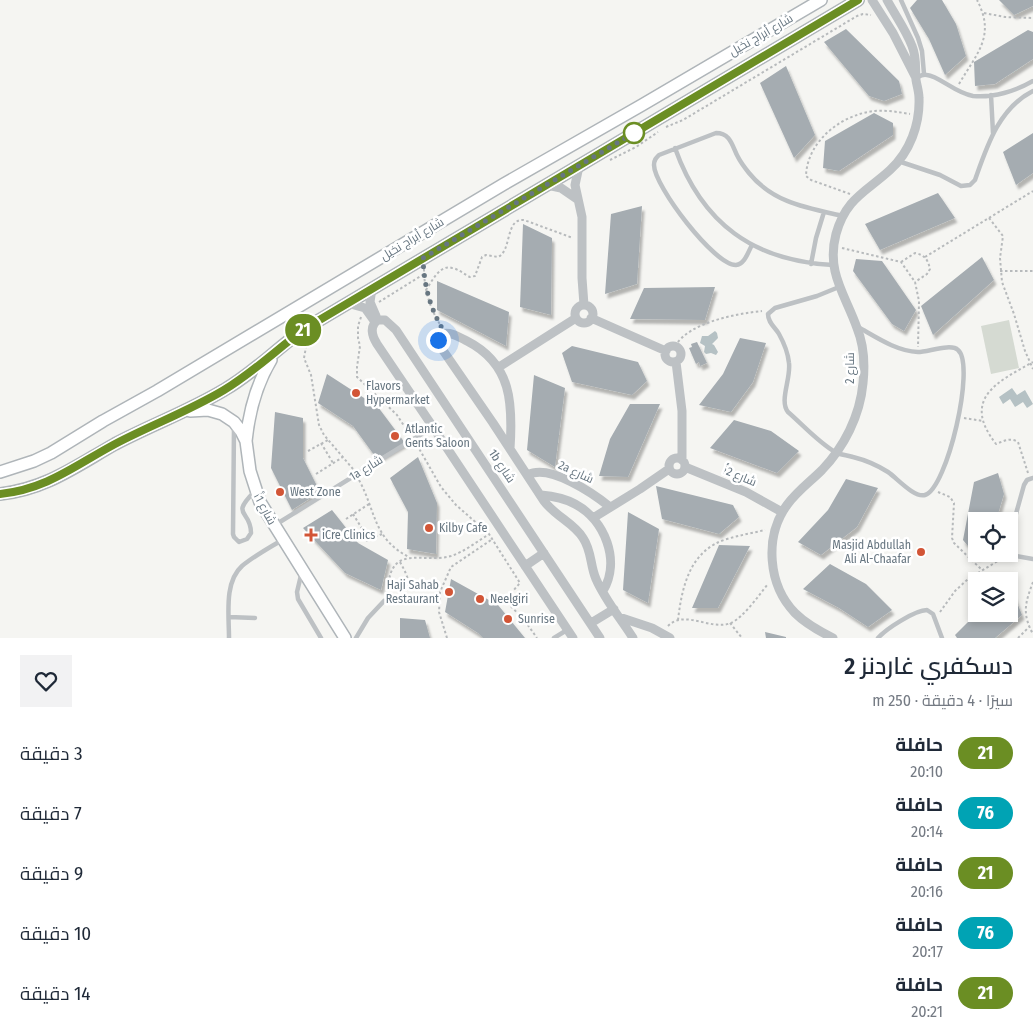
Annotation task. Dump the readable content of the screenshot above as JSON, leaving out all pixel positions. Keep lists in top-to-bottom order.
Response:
{
  "streets": {
    "street": [
      "شارع أبراج نخيل",
      "شارع 2",
      "1b شارع",
      "2a شارع",
      "شارع 2أ",
      "شارع 1أ"
    ],
    "lane": ["1a شارع"]
  },
  "crossings": [
    ["شارع 2", "شارع 2أ"],
    ["1b شارع", "1a شارع"],
    ["1a شارع", "شارع 1أ"]
  ],
  "places": {
    "other": [
      "Flavors Hypermarket",
      "Atlantic Gents Saloon",
      "West Zone",
      "Kilby Cafe",
      "Masjid Abdullah Ali Al-Chaafar",
      "Haji Sahab Restaurant",
      "Neelgiri",
      "Sunrise"
    ],
    "health": ["iCre Clinics"]
  },
  "lines": ["bus line 21"],
  "page": {
    "on_map": "21",
    "heading": ["دسكفري غاردنز 2", "سيرًا · 4 دقيقة · 250 m"],
    "list": [
      {
        "mark": "21",
        "name": "حافلة",
        "note": "20:10",
        "value": "3 دقيقة"
      },
      {
        "mark": "76",
        "name": "حافلة",
        "note": "20:14",
        "value": "7 دقيقة"
      },
      {
        "mark": "21",
        "name": "حافلة",
        "note": "20:16",
        "value": "9 دقيقة"
      },
      {
        "mark": "76",
        "name": "حافلة",
        "note": "20:17",
        "value": "10 دقيقة"
      },
      {
        "mark": "21",
        "name": "حافلة",
        "note": "20:21",
        "value": "14 دقيقة"
      }
    ]
  }
}
